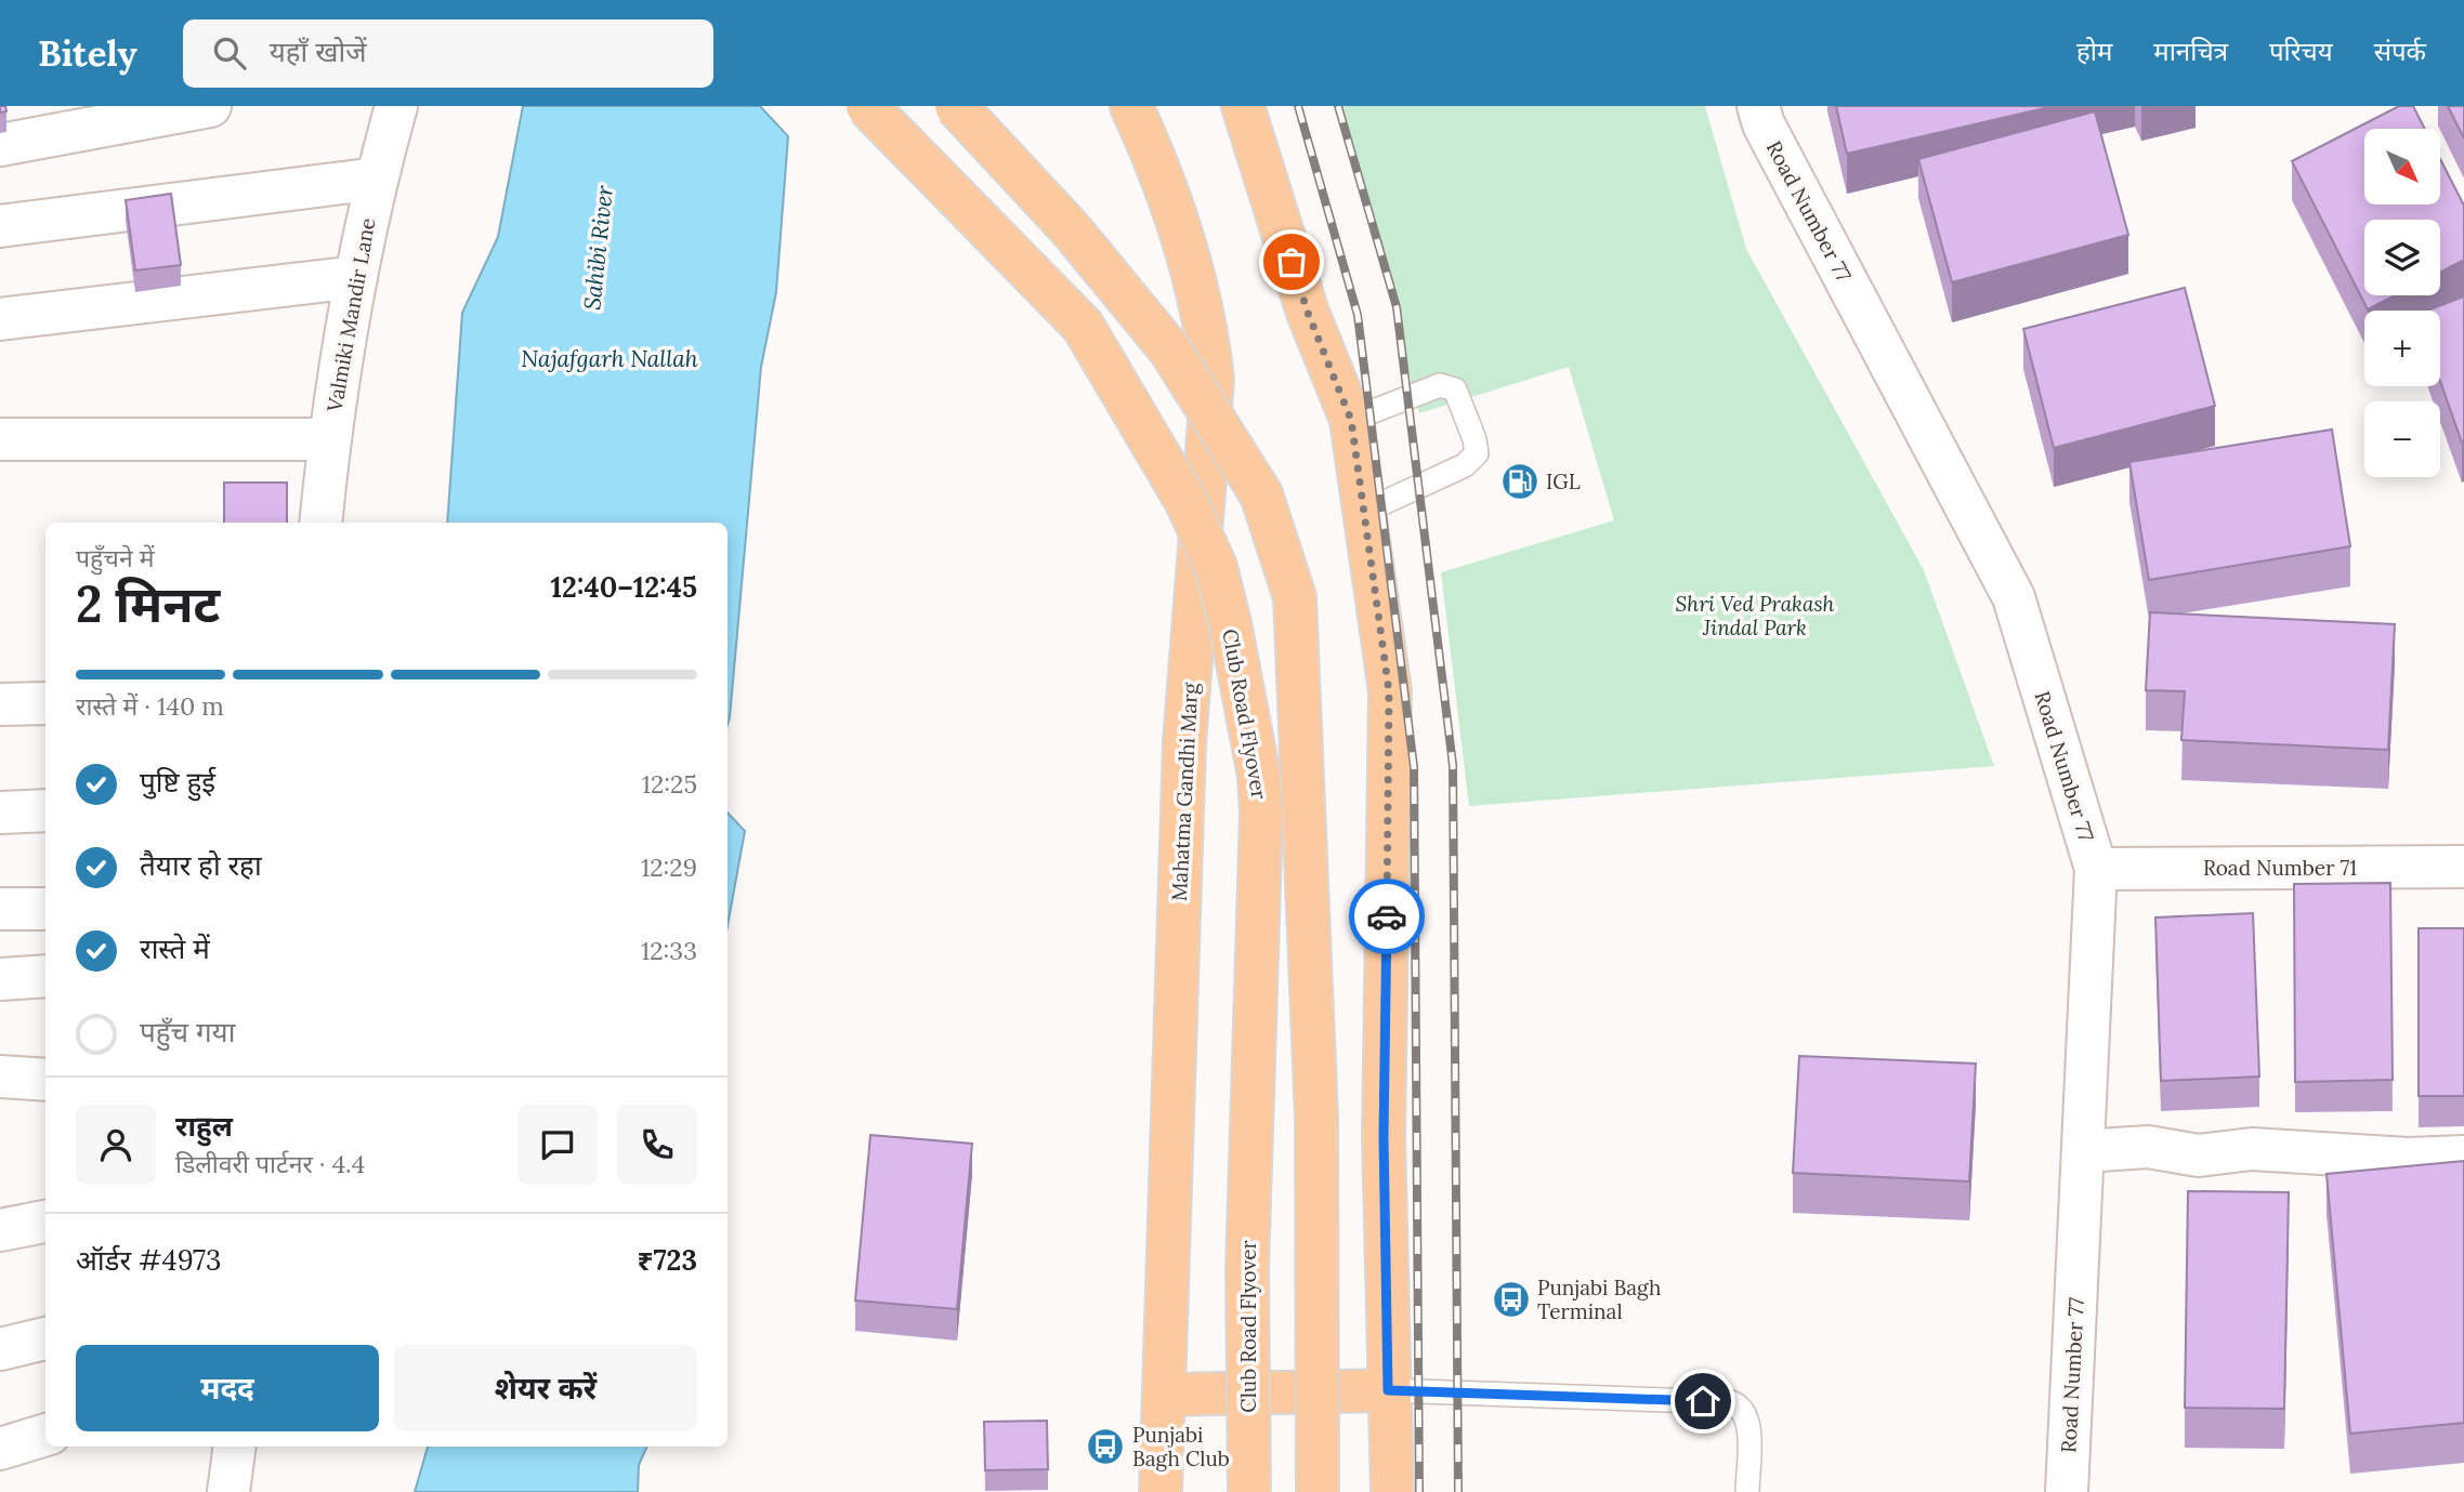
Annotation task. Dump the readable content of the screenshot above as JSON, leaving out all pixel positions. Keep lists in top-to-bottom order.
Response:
{
  "streets": {
    "main road": ["Club Road Flyover", "Mahatma Gandhi Marg"],
    "street": ["Road Number 77", "Valmiki Mandir Lane", "Road Number 71"]
  },
  "crossings": [
    ["Road Number 77", "Road Number 71"]
  ],
  "water": ["Sahibi River", "Najafgarh Nallah"],
  "parks": ["Shri Ved Prakash Jindal Park"],
  "places": {
    "fuel station": ["IGL"],
    "bus stop": ["Punjabi Bagh Terminal", "Punjabi Bagh Club"]
  },
  "north": "bottom right",
  "page": {
    "header": "Bitely",
    "search": "यहाँ खोजें",
    "nav": [
      "होम",
      "मानचित्र",
      "परिचय",
      "संपर्क"
    ],
    "map_buttons": ["+", "−"],
    "heading": ["2 मिनट", "पहुँचने में", "12:40–12:45"],
    "panel": [
      "राहुल",
      "डिलीवरी पार्टनर · 4.4",
      "ऑर्डर #4973",
      "₹723"
    ],
    "bar": "रास्ते में · 140 m",
    "list": [
      ["पुष्टि हुई", "12:25"],
      ["तैयार हो रहा", "12:29"],
      ["रास्ते में", "12:33"],
      "पहुँच गया"
    ],
    "buttons": ["मदद", "शेयर करें"]
  }
}
